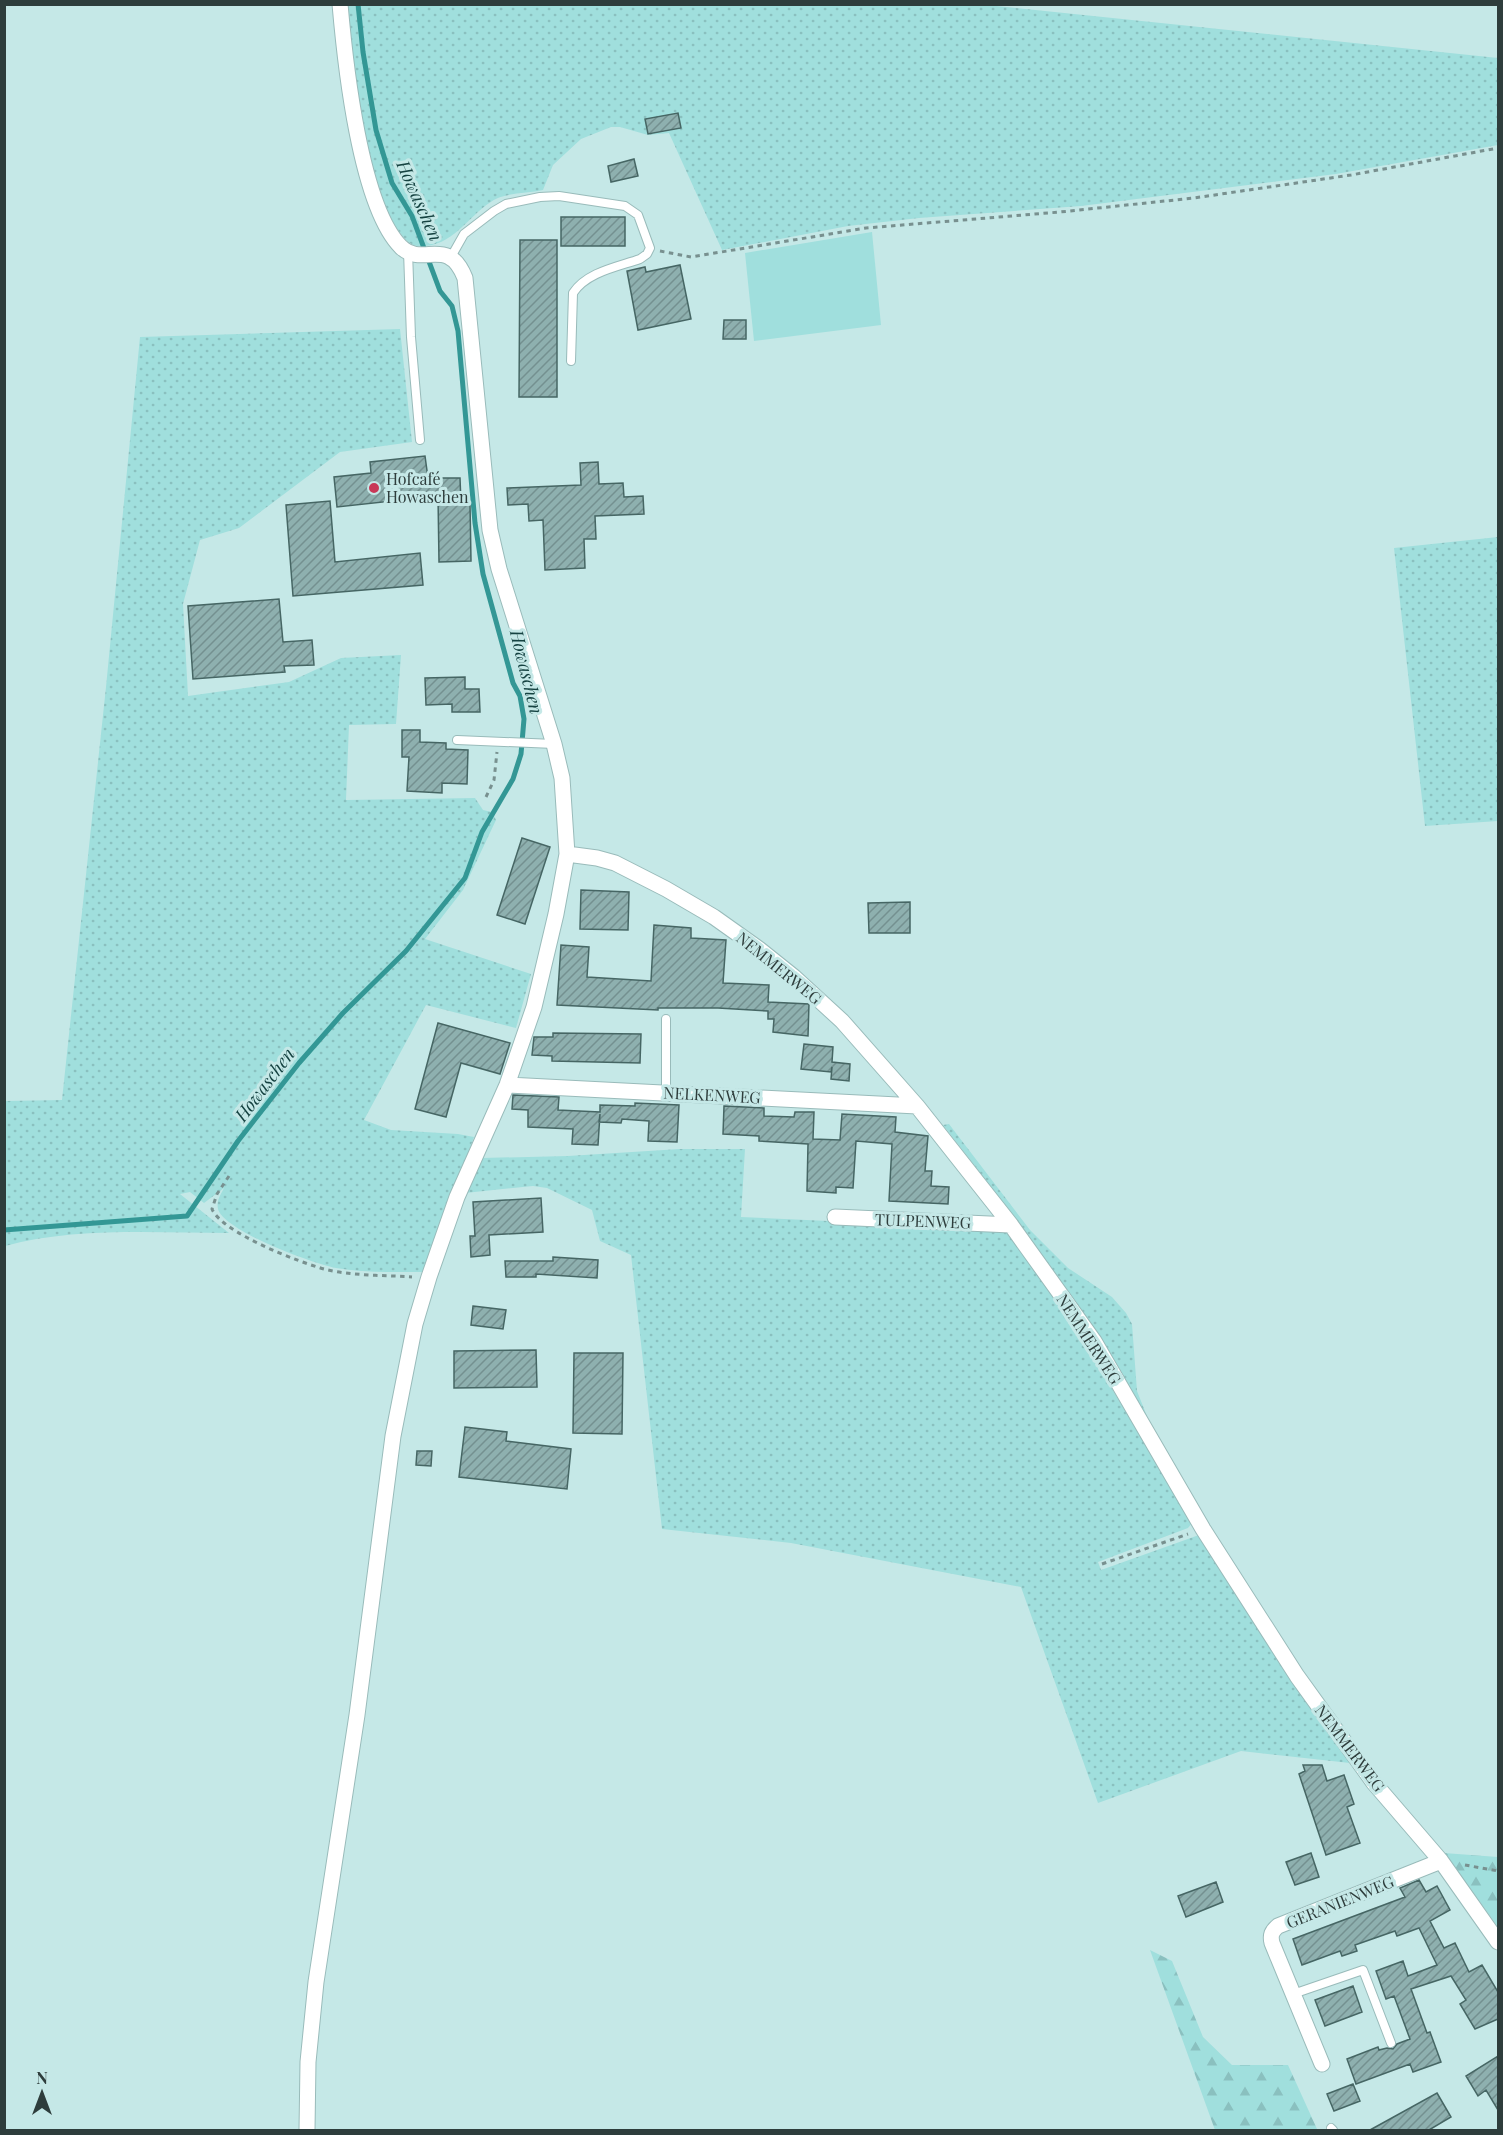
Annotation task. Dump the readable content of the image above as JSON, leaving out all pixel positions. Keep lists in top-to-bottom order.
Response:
{
  "streets": {
    "street": [
      "NEMMERWEG",
      "NELKENWEG",
      "TULPENWEG",
      "GERANIENWEG"
    ]
  },
  "crossings": [
    ["NEMMERWEG", "NELKENWEG"],
    ["NEMMERWEG", "TULPENWEG"],
    ["NEMMERWEG", "GERANIENWEG"]
  ],
  "water": ["Howaschen"],
  "places": ["Hofcafé Howaschen"],
  "north": "top"
}
